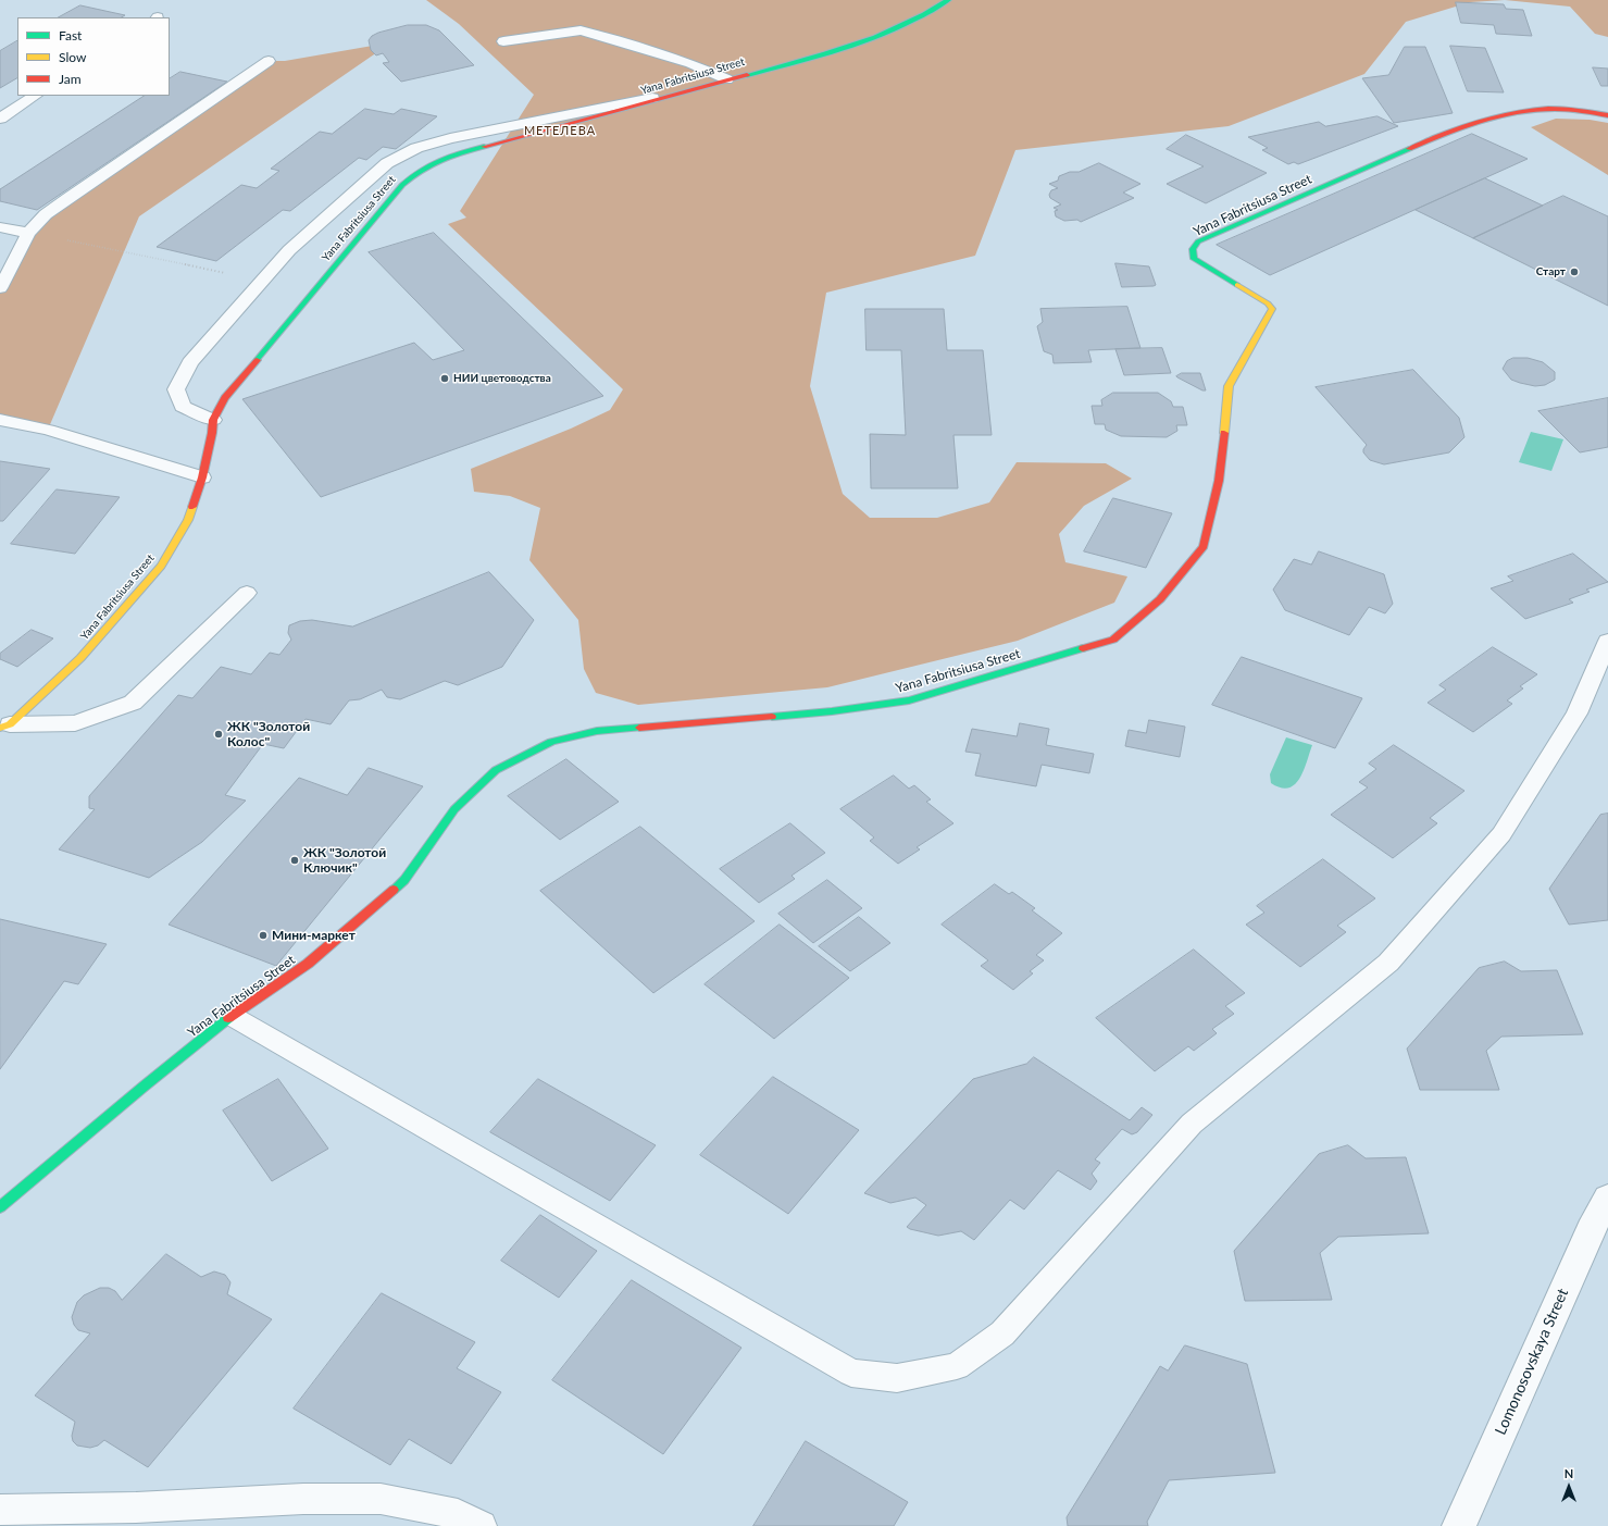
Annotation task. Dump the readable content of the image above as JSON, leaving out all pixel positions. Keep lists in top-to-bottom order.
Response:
{
  "streets": {
    "street": ["Yana Fabritsiusa Street", "Lomonosovskaya Street"]
  },
  "districts": ["МЕТЕЛЕВА"],
  "places": [
    "Старт",
    "НИИ цветоводства",
    "ЖК \"Золотой Колос\"",
    "ЖК \"Золотой Ключик\"",
    "Мини-маркет"
  ],
  "legend": ["Fast", "Slow", "Jam"],
  "north": "top"
}
